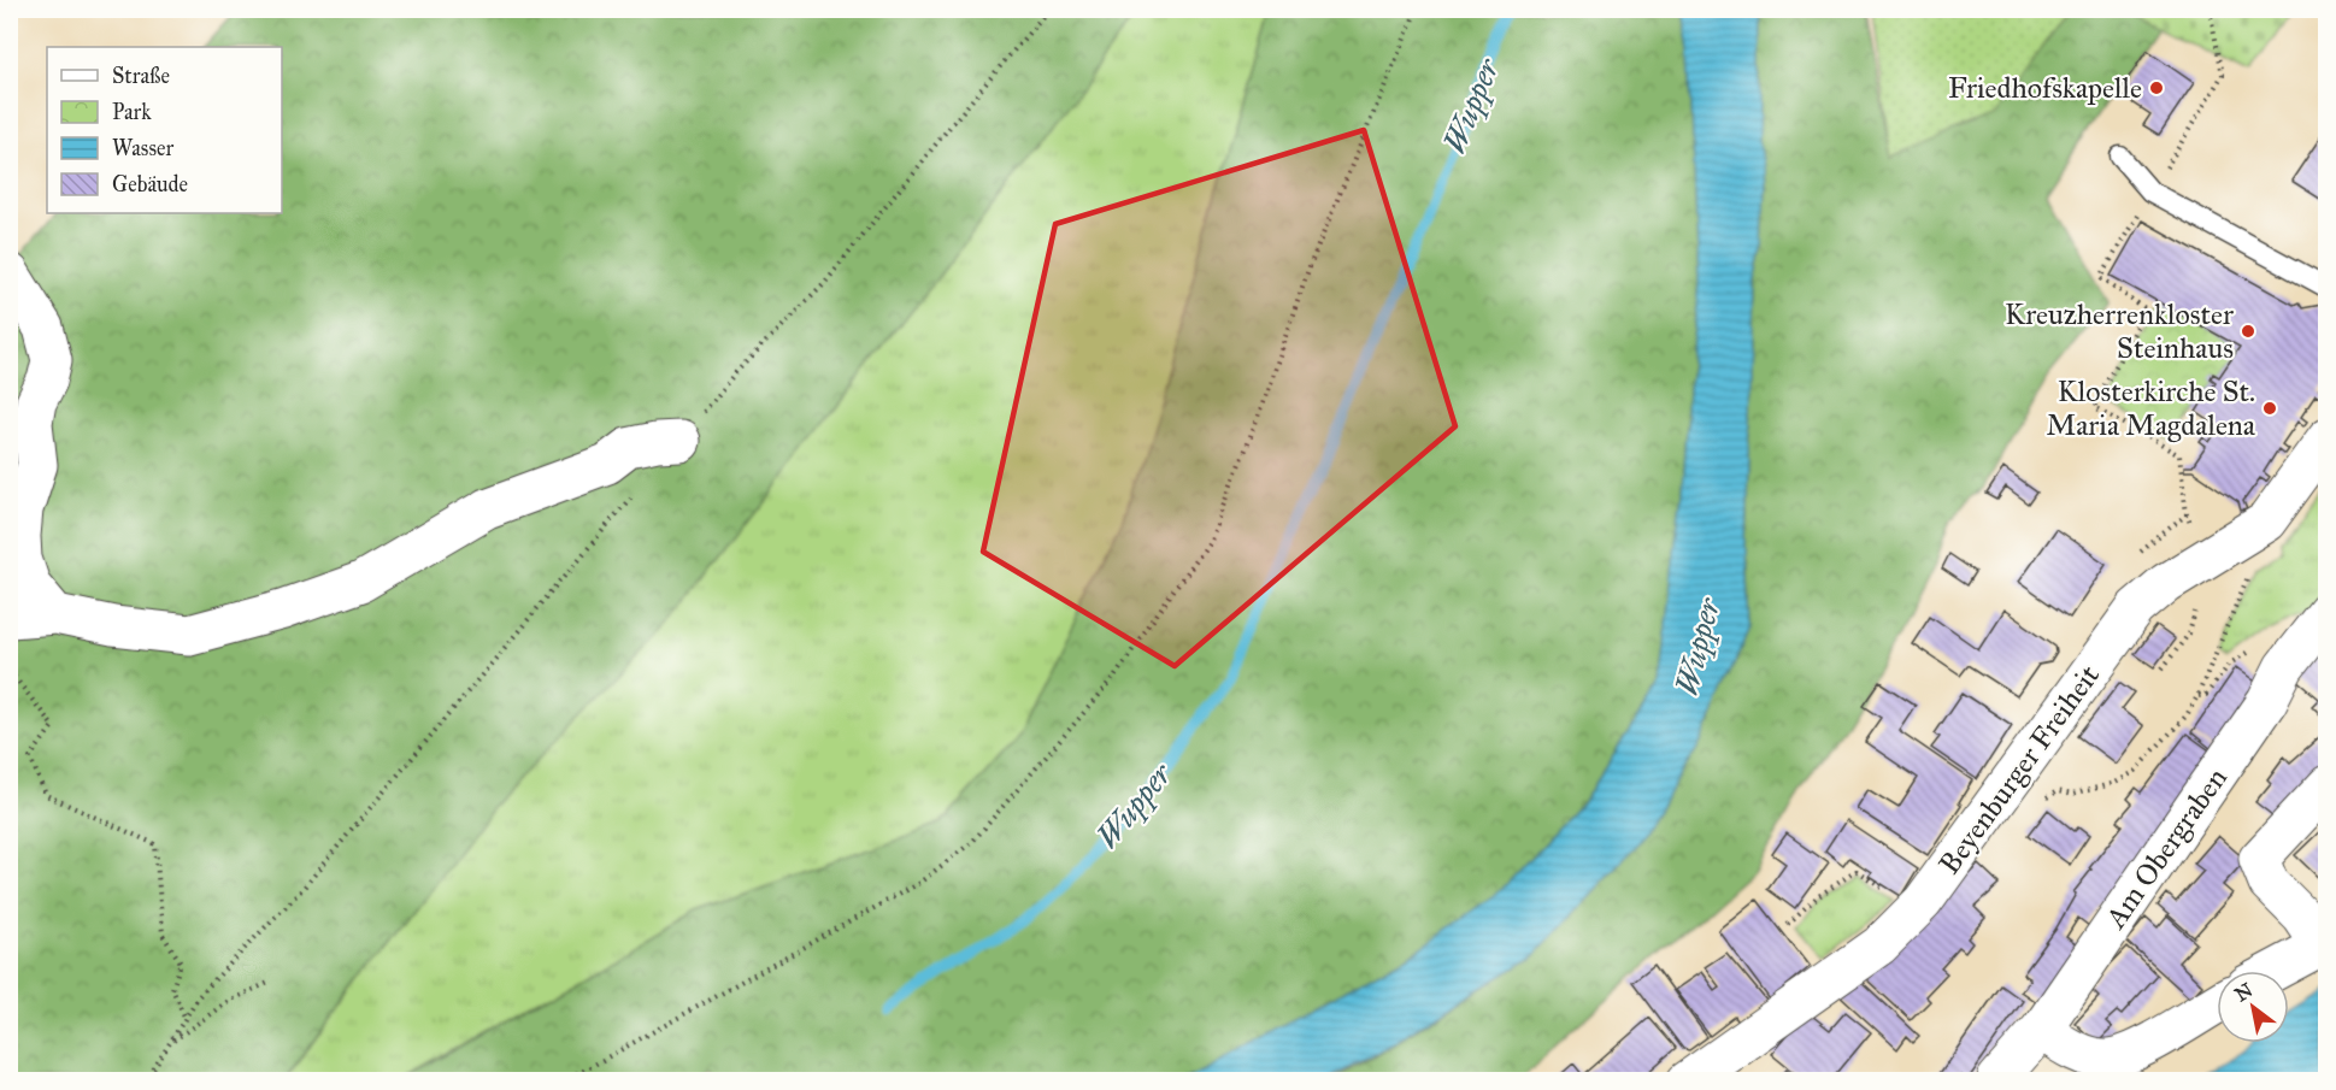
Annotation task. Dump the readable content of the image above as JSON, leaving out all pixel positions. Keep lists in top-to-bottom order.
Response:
{
  "streets": {
    "street": ["Beyenburger Freiheit", "Am Obergraben"]
  },
  "water": ["Wupper"],
  "places": ["Friedhofskapelle", "Kreuzherrenkloster Steinhaus", "Klosterkirche St. Maria Magdalena"],
  "legend": [
    "Straße",
    "Park",
    "Wasser",
    "Gebäude"
  ],
  "north": "top left"
}
